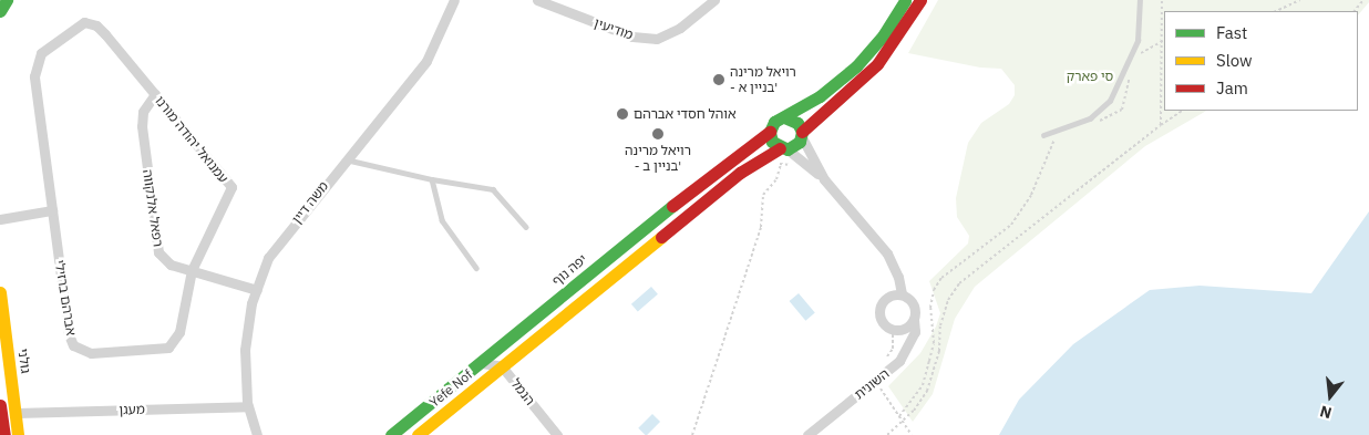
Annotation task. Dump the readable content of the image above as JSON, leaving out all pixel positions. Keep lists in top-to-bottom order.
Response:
{
  "streets": {
    "main road": ["יפה נוף", "גולני", "Yefe Nof"],
    "street": [
      "מודיעין",
      "עמנואל יהודה מורנו",
      "משה דיין",
      "רפאל אלנקווה",
      "אברהם ברזילי",
      "השונית",
      "הנמל",
      "מעגן"
    ]
  },
  "crossings": [
    ["עמנואל יהודה מורנו", "רפאל אלנקווה"],
    ["עמנואל יהודה מורנו", "אברהם ברזילי"],
    ["משה דיין", "רפאל אלנקווה"],
    ["משה דיין", "מעגן"],
    ["יפה נוף", "הנמל"],
    ["גולני", "מעגן"],
    ["Yefe Nof", "הנמל"]
  ],
  "parks": ["סי פארק"],
  "places": ["רויאל מרינה - בניין א'", "אוהל חסדי אברהם", "רויאל מרינה - בניין ב'"],
  "legend": ["Fast", "Slow", "Jam"],
  "north": "bottom"
}
